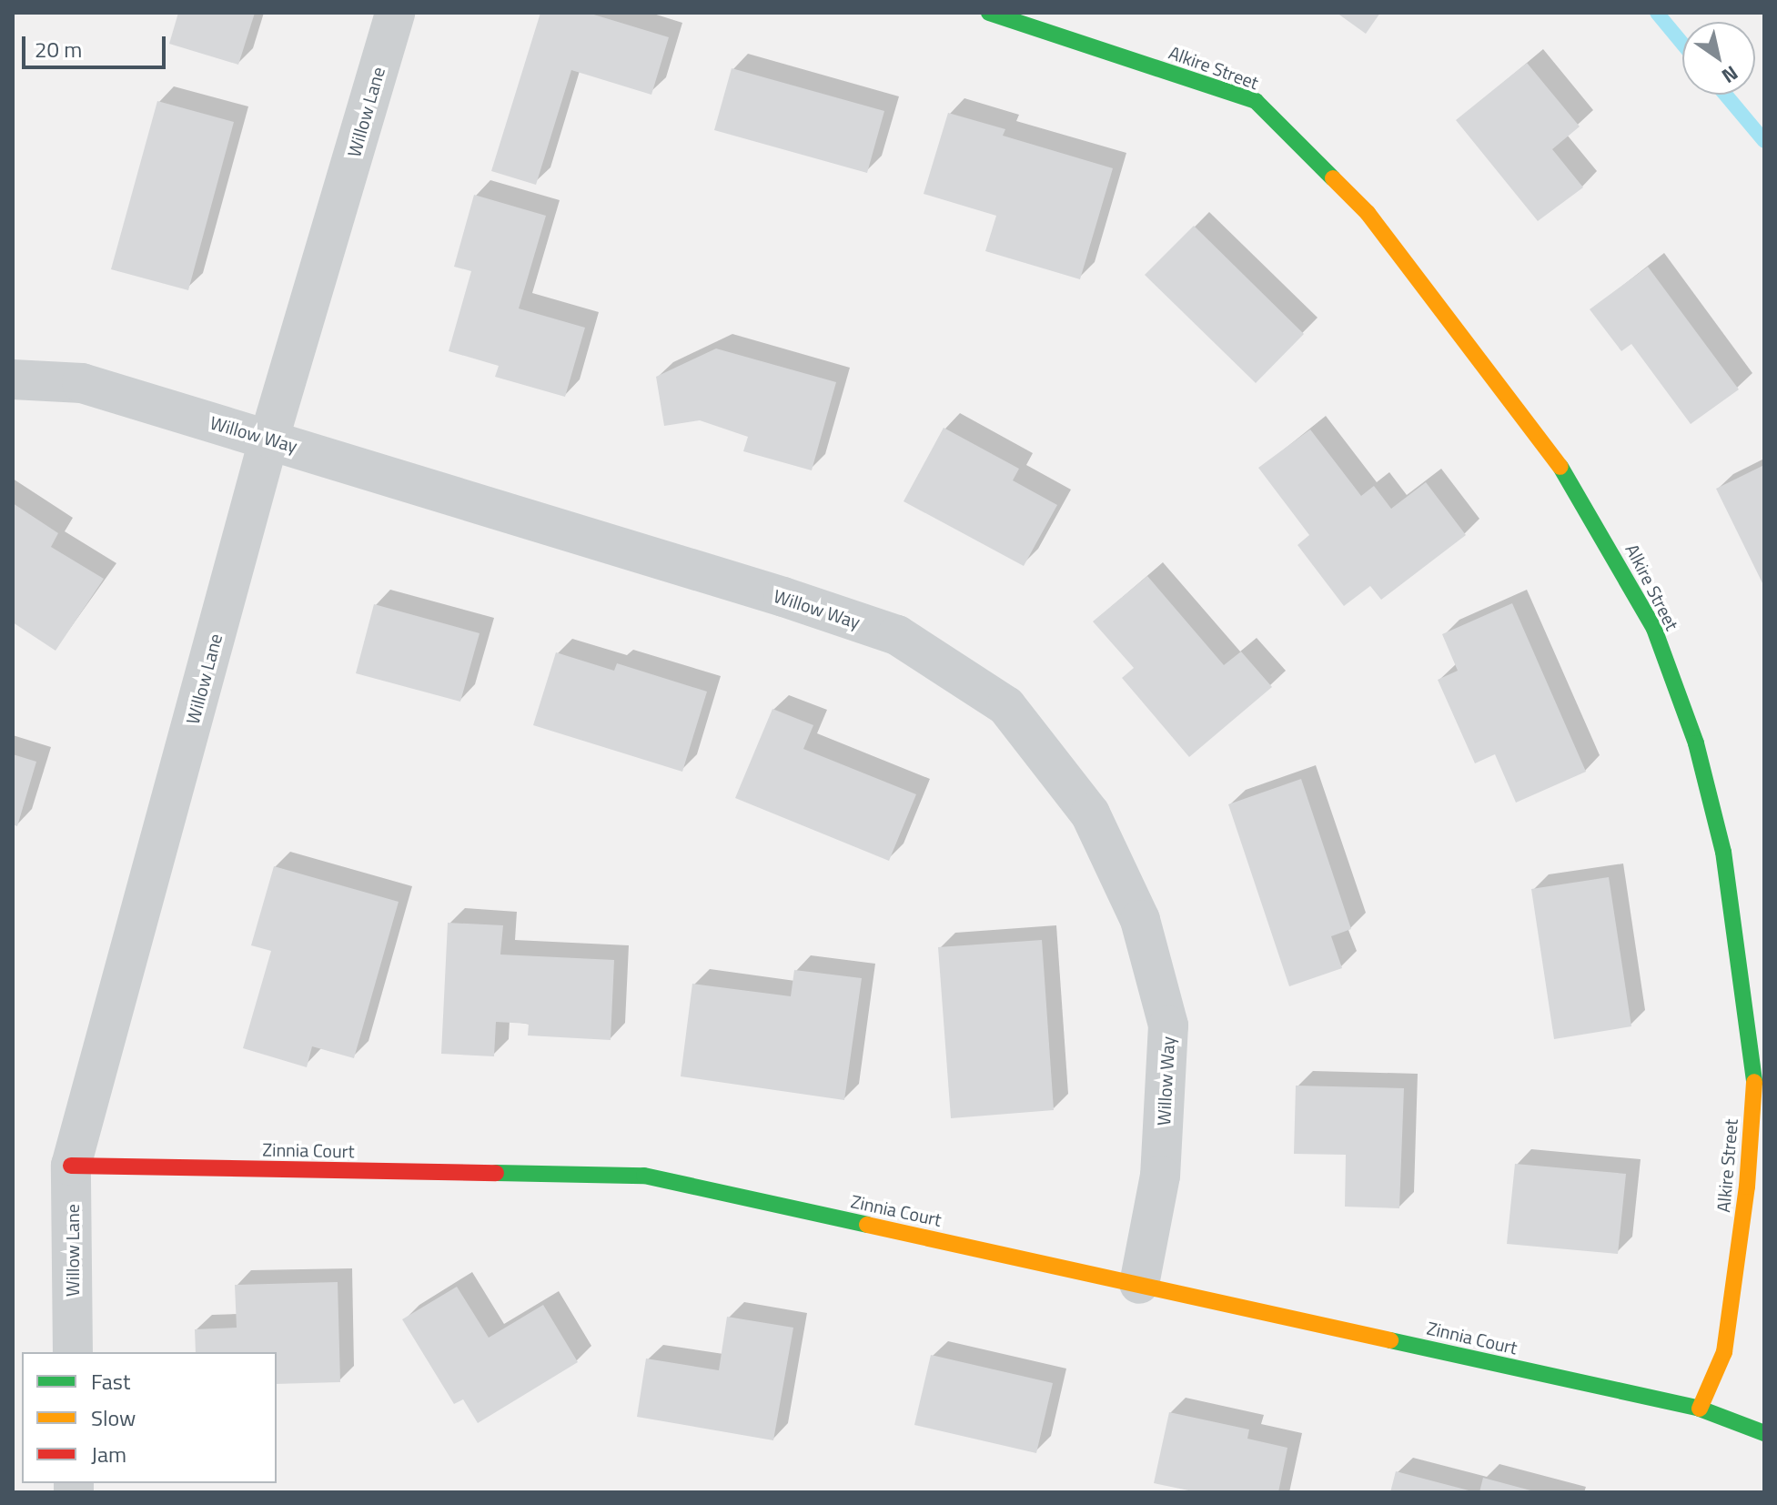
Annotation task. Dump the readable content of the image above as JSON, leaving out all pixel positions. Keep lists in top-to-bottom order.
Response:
{
  "streets": {
    "street": [
      "Alkire Street",
      "Willow Lane",
      "Willow Way",
      "Zinnia Court"
    ]
  },
  "crossings": [
    ["Alkire Street", "Zinnia Court"],
    ["Willow Lane", "Willow Way"],
    ["Willow Lane", "Zinnia Court"],
    ["Willow Way", "Zinnia Court"]
  ],
  "legend": ["Fast", "Slow", "Jam"],
  "scale_bar": "20 m",
  "north": "bottom right"
}
